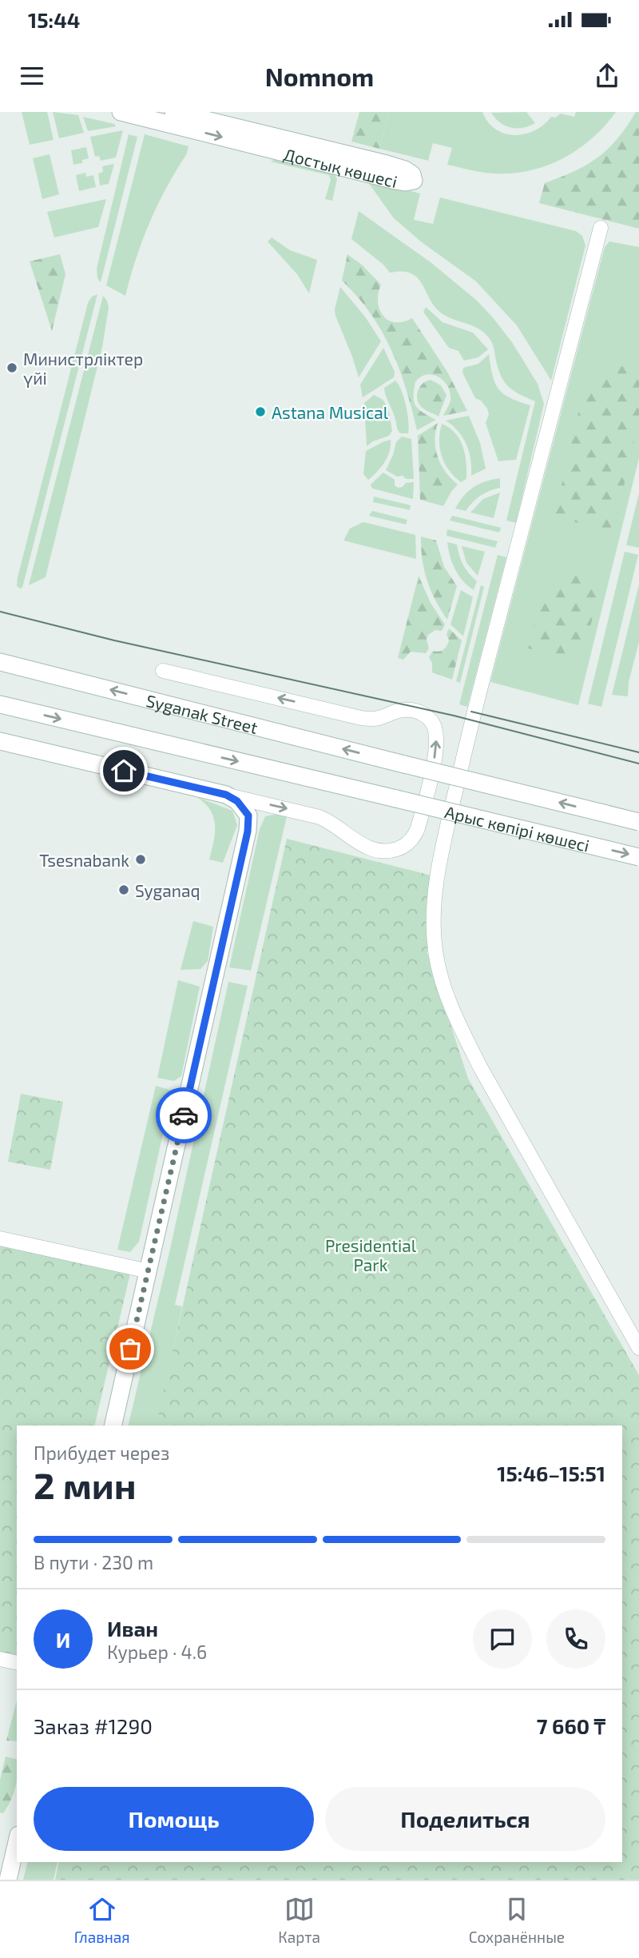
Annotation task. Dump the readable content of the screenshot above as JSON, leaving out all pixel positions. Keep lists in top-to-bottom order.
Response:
{
  "streets": {
    "street": ["Достық көшесі", "Syganak Street", "Арыс көпірі көшесі"]
  },
  "crossings": [
    ["Syganak Street", "Арыс көпірі көшесі"]
  ],
  "parks": ["Presidential Park"],
  "places": [
    "Министрліктер үйі",
    "Astana Musical",
    "Tsesnabank",
    "Syganaq"
  ],
  "page": {
    "status": "15:44",
    "header": "Nomnom",
    "heading": ["2 мин", "Прибудет через", "15:46–15:51"],
    "panel": [
      "Иван",
      "Курьер · 4.6",
      "Заказ #1290",
      "7 660 ₸"
    ],
    "bar": "В пути · 230 m",
    "round": "И",
    "buttons": ["Помощь", "Поделиться"],
    "tabs": ["Главная", "Карта", "Сохранённые"]
  }
}
